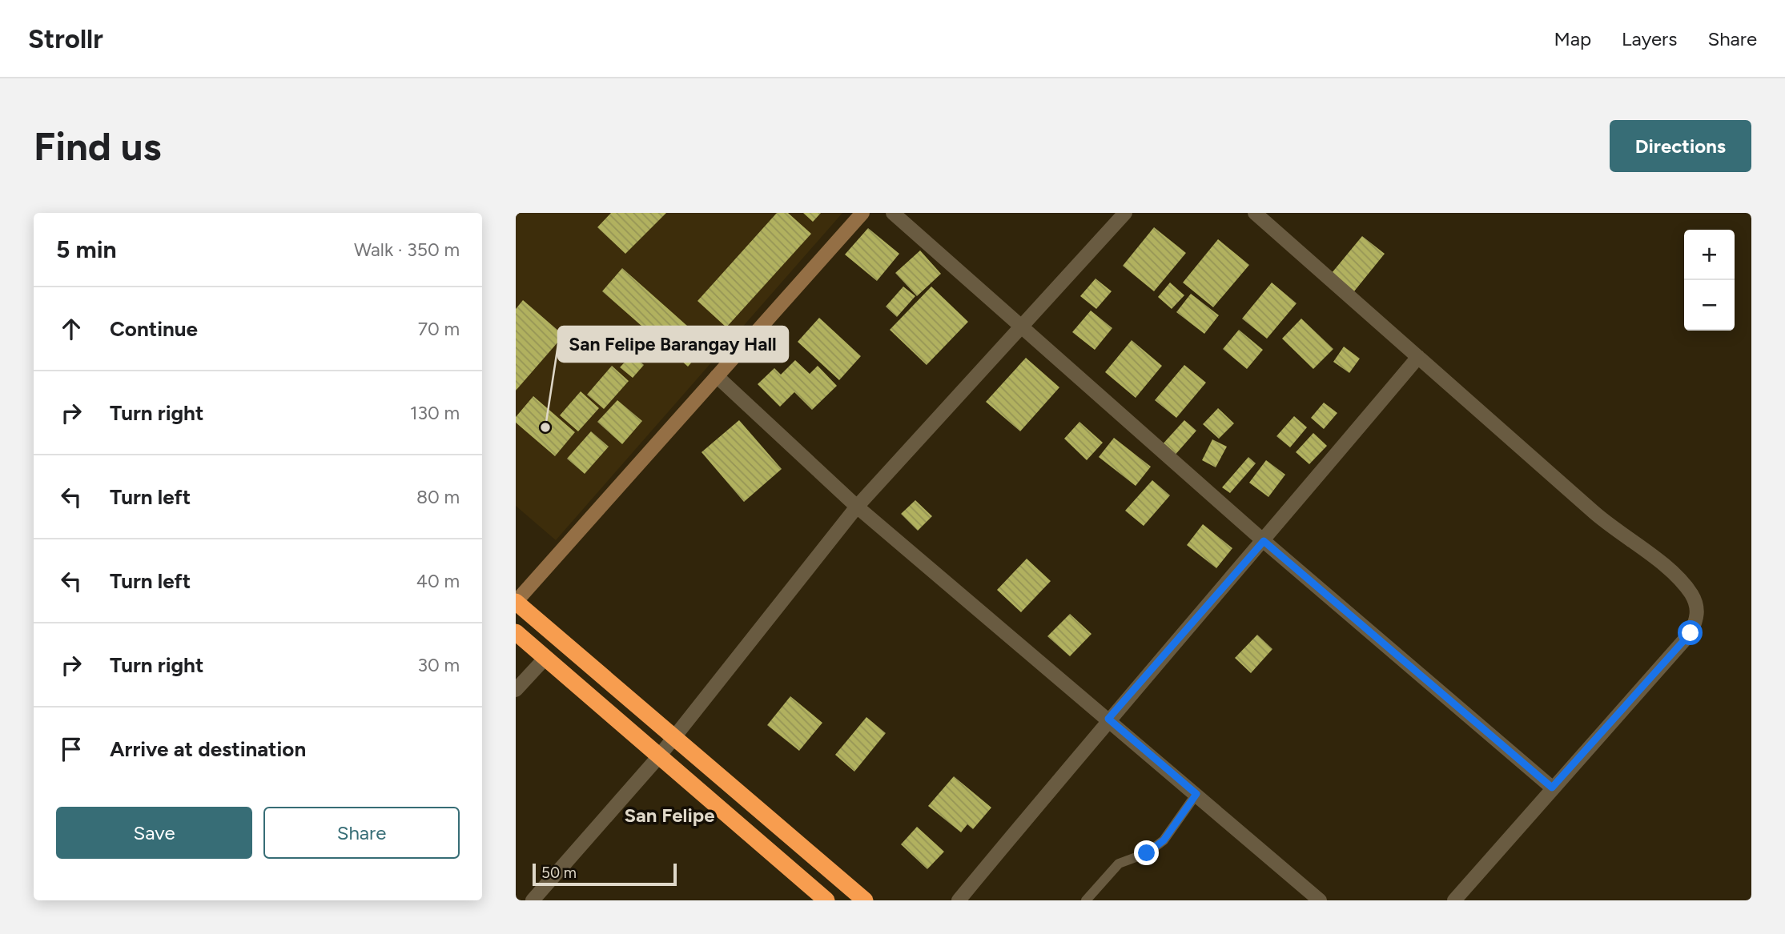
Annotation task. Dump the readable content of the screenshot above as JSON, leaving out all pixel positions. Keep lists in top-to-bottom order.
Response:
{
  "districts": ["San Felipe"],
  "places": ["San Felipe Barangay Hall"],
  "scale_bar": "50 m",
  "page": {
    "header": "Strollr",
    "nav": ["Map", "Layers", "Share"],
    "buttons": [
      "Directions",
      ["Save", "Share"]
    ],
    "title": "Find us",
    "heading": ["5 min", "Walk · 350 m"],
    "map_buttons": ["+", "−"],
    "list": [
      ["Continue", "70 m"],
      ["Turn right", "130 m"],
      ["Turn left", "80 m"],
      ["Turn left", "40 m"],
      ["Turn right", "30 m"],
      "Arrive at destination"
    ],
    "scale": "50 m"
  }
}
